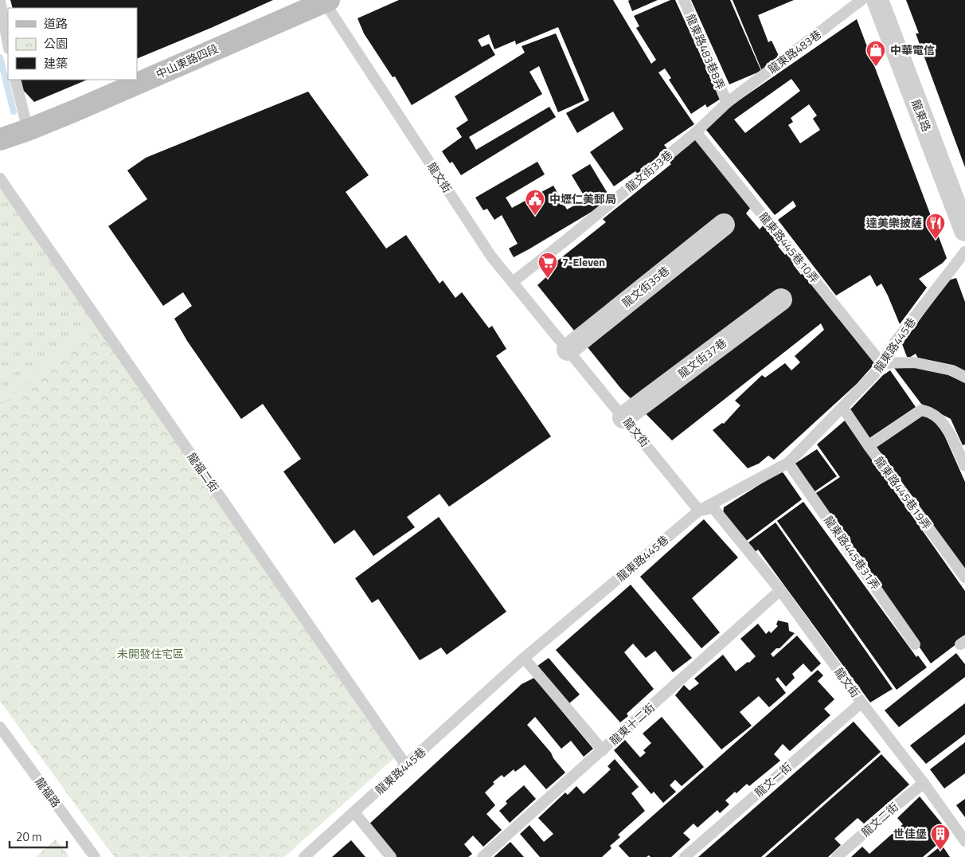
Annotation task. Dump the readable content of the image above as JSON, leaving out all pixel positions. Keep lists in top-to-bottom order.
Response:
{
  "streets": {
    "main road": ["中山東路四段"],
    "street": ["龍東路", "龍文街35巷", "龍文街37巷"],
    "lane": [
      "龍東路483巷8弄",
      "龍東路483巷",
      "龍文街33巷",
      "龍文街",
      "龍東路445巷10弄",
      "龍東路445巷",
      "龍福二街",
      "龍東路445巷19弄",
      "龍東路445巷31弄",
      "龍東十二街",
      "龍文一街",
      "龍福路",
      "龍文二街"
    ]
  },
  "crossings": [
    ["龍東路483巷8弄", "龍東路483巷"],
    ["龍東路483巷8弄", "龍文街33巷"],
    ["龍東路483巷", "龍文街33巷"],
    ["中山東路四段", "龍文街"],
    ["龍文街33巷", "龍文街"],
    ["龍文街33巷", "龍東路445巷10弄"],
    ["龍文街", "龍文街35巷"],
    ["龍文街", "龍東路445巷"],
    ["龍文街", "龍文街37巷"],
    ["龍文街", "龍東十二街"],
    ["龍文街", "龍文一街"],
    ["龍文街", "龍文二街"],
    ["龍東路445巷10弄", "龍東路445巷"],
    ["龍東路445巷", "龍福二街"],
    ["龍東路445巷", "龍東路445巷19弄"],
    ["龍東路445巷", "龍東路445巷31弄"]
  ],
  "parks": ["未開發住宅區"],
  "places": {
    "shop": ["中華電信"],
    "public building": ["中壢仁美郵局"],
    "restaurant": ["達美樂披薩"],
    "supermarket": ["7-Eleven"],
    "building": ["世佳堡"]
  },
  "legend": ["道路", "公園", "建築"],
  "scale_bar": "20 m"
}
